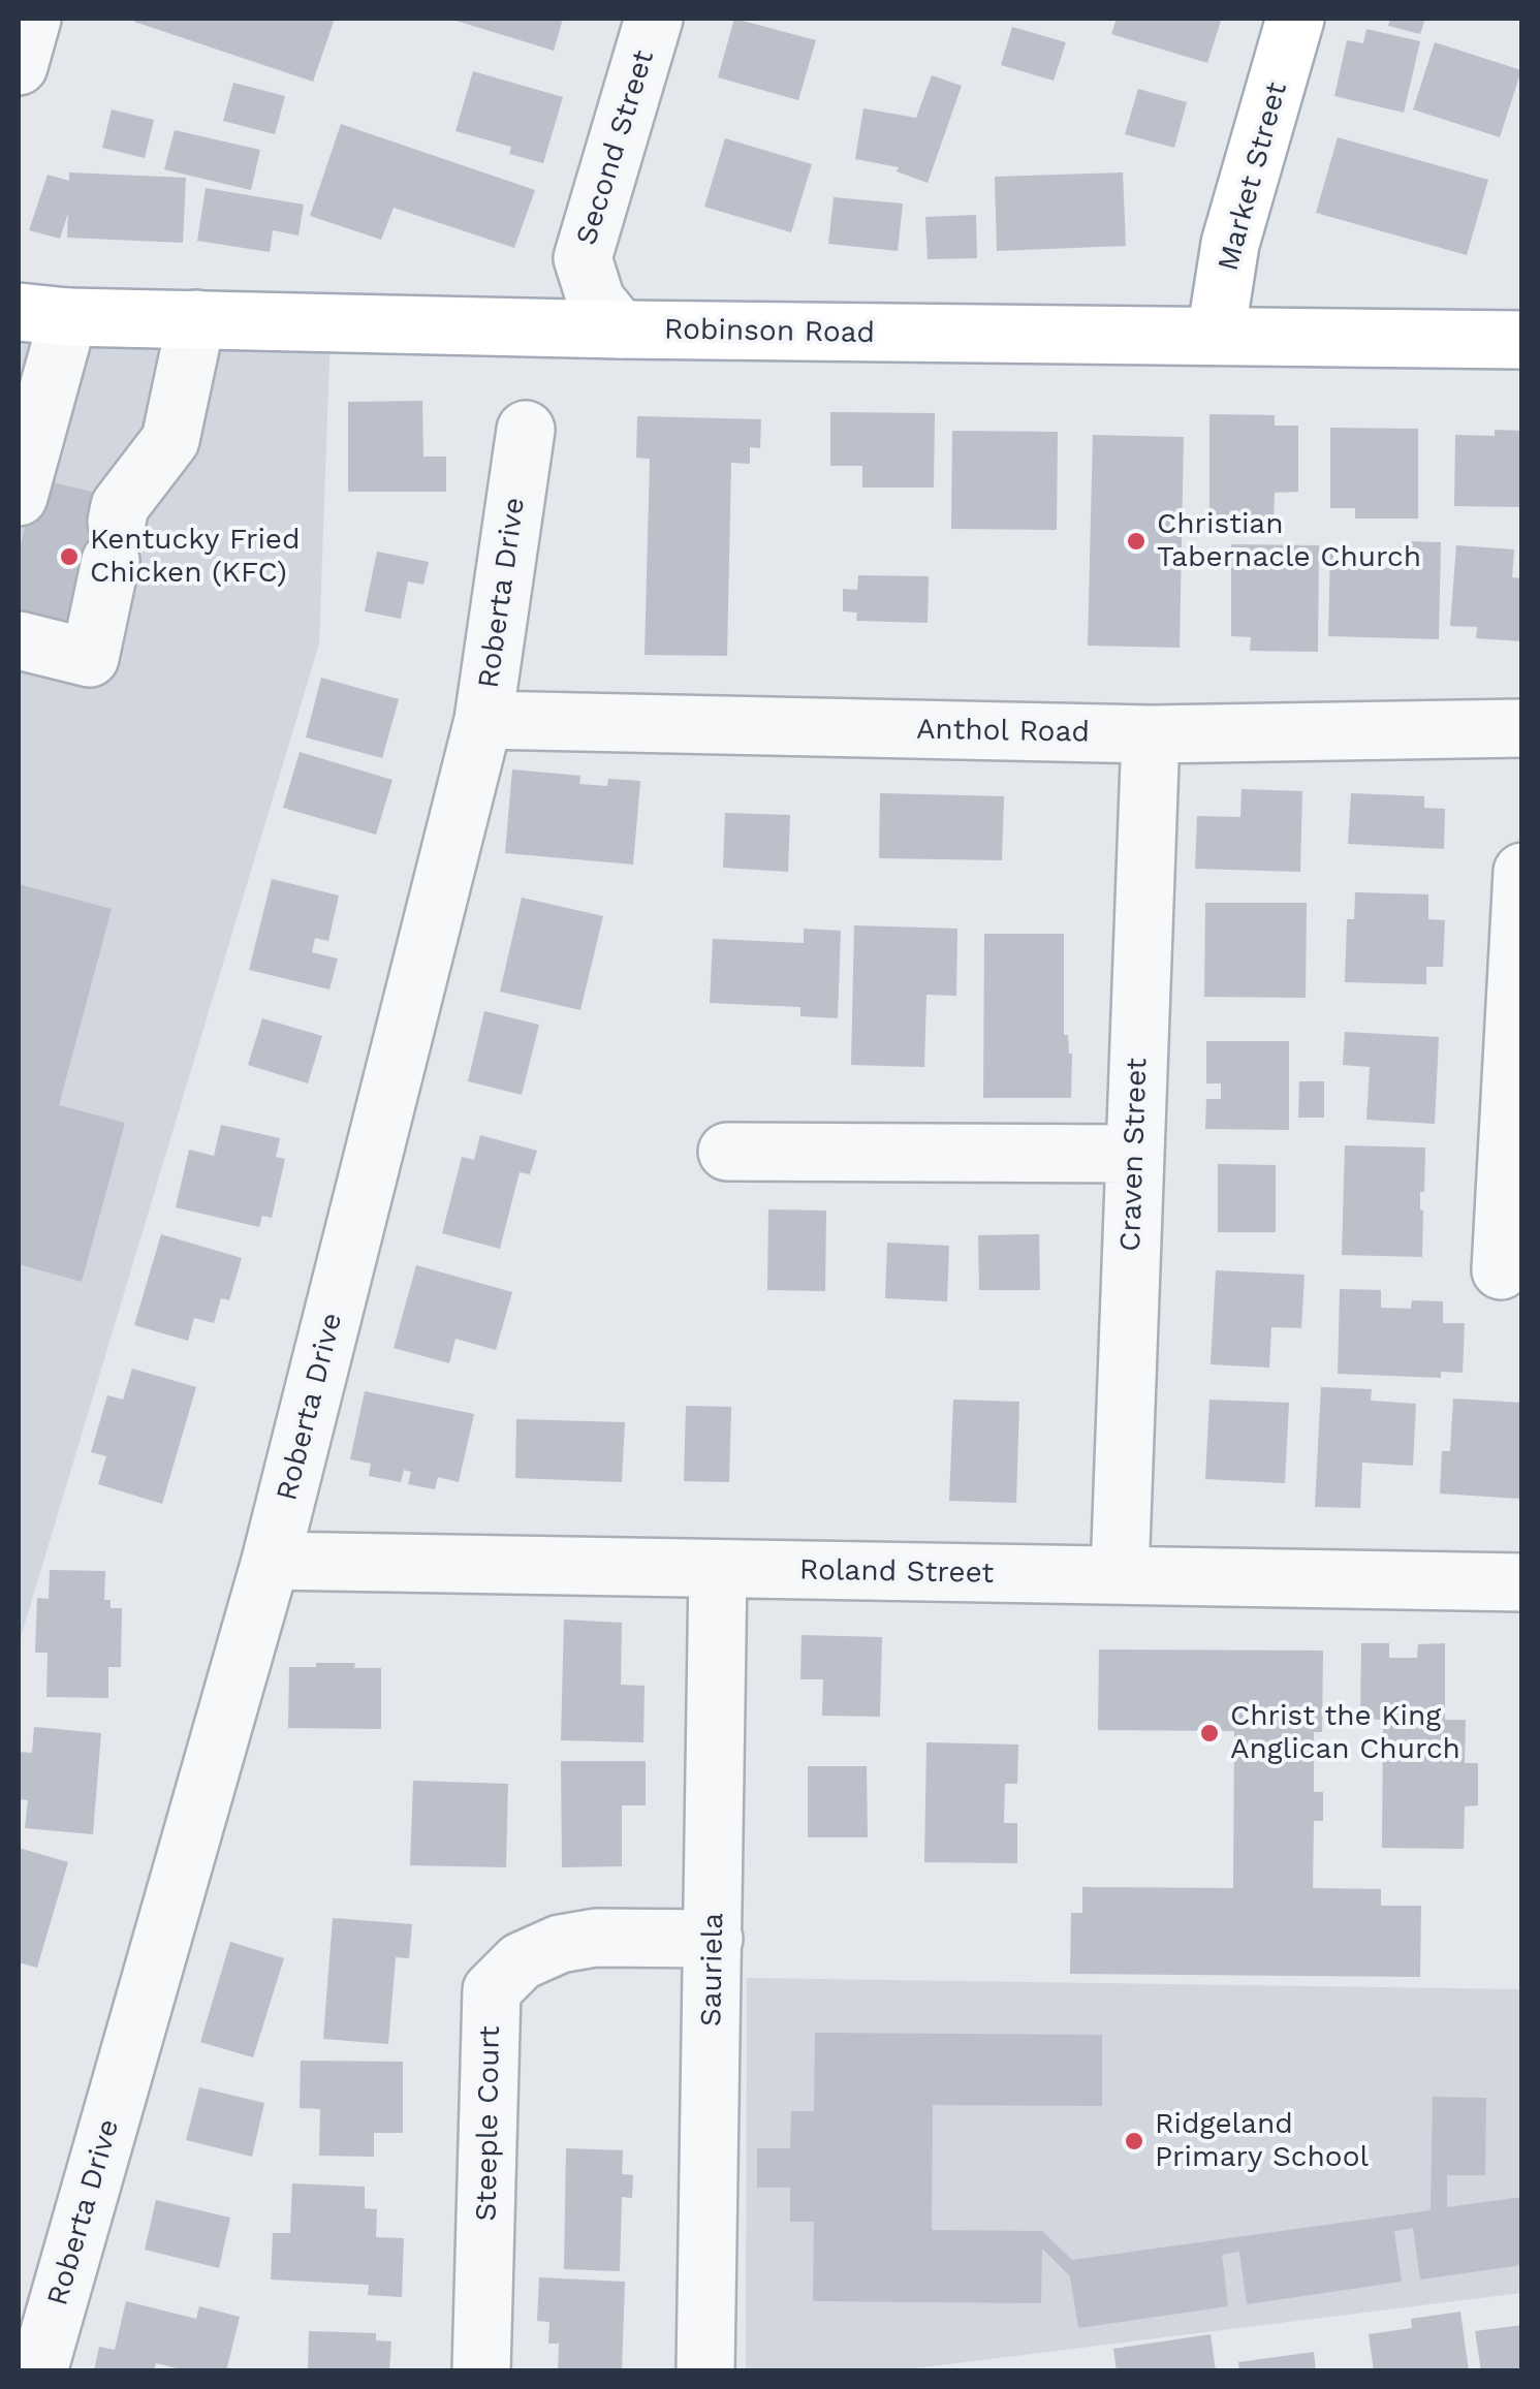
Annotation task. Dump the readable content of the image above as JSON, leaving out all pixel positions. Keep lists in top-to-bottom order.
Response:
{
  "streets": {
    "main road": ["Market Street", "Robinson Road"],
    "street": [
      "Second Street",
      "Roberta Drive",
      "Anthol Road",
      "Craven Street",
      "Roland Street",
      "Sauriela",
      "Steeple Court"
    ]
  },
  "crossings": [
    ["Second Street", "Robinson Road"],
    ["Market Street", "Robinson Road"],
    ["Roberta Drive", "Anthol Road"],
    ["Roberta Drive", "Roland Street"],
    ["Anthol Road", "Craven Street"],
    ["Craven Street", "Roland Street"],
    ["Roland Street", "Sauriela"],
    ["Sauriela", "Steeple Court"]
  ],
  "places": [
    "Christian Tabernacle Church",
    "Kentucky Fried Chicken (KFC)",
    "Christ the King Anglican Church",
    "Ridgeland Primary School"
  ]
}
